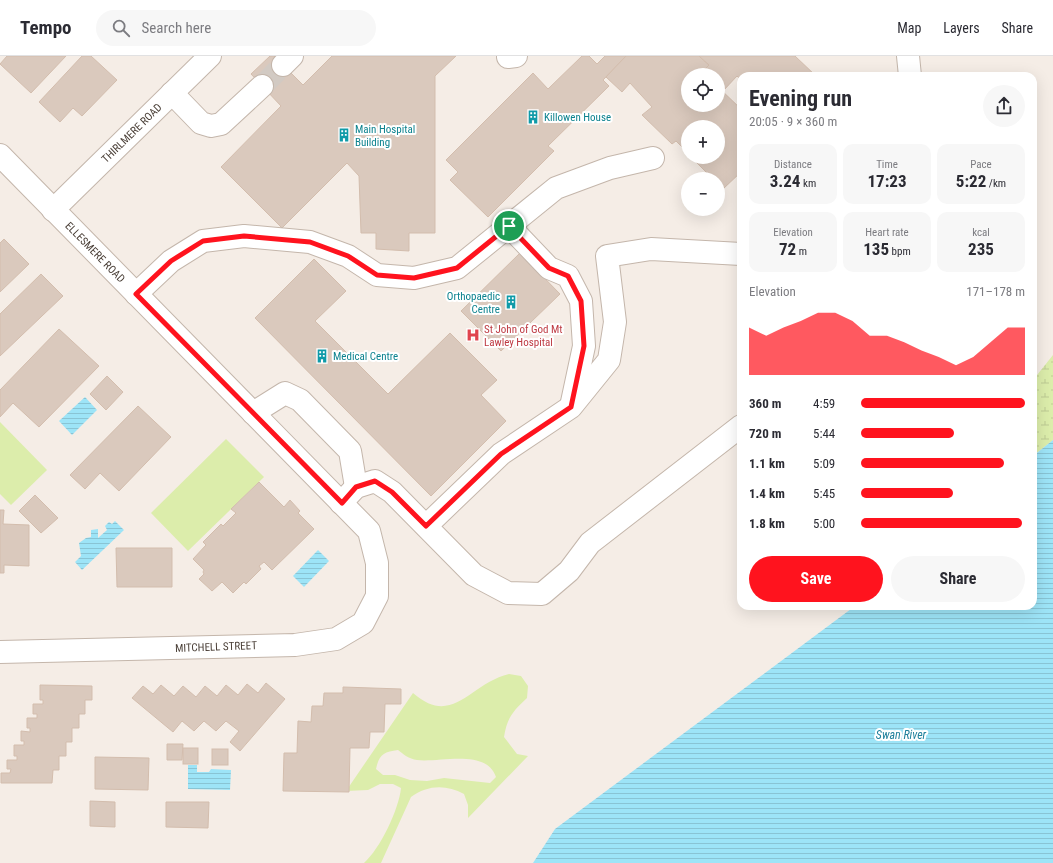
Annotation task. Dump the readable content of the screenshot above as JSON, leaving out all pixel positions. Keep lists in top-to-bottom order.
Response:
{
  "streets": {
    "street": ["THIRLMERE ROAD", "ELLESMERE ROAD", "MITCHELL STREET"]
  },
  "crossings": [
    ["THIRLMERE ROAD", "ELLESMERE ROAD"],
    ["ELLESMERE ROAD", "MITCHELL STREET"]
  ],
  "water": ["Swan River"],
  "places": {
    "building": [
      "Killowen House",
      "Main Hospital Building",
      "Orthopaedic Centre",
      "Medical Centre"
    ],
    "hospital": ["St John of God Mt Lawley Hospital"]
  },
  "page": {
    "header": "Tempo",
    "search": "Search here",
    "nav": ["Map", "Layers", "Share"],
    "map_buttons": ["+", "−"],
    "heading": ["Evening run", "20:05 · 9 × 360 m"],
    "stats": [
      ["Distance", "3.24 km"],
      ["Time", "17:23"],
      ["Pace", "5:22 /km"],
      ["Elevation", "72 m"],
      ["Heart rate", "135 bpm"],
      ["kcal", "235"]
    ],
    "chart": ["Elevation", "171–178 m"],
    "list": [
      {
        "name": "360 m",
        "note": "4:59"
      },
      {
        "name": "720 m",
        "note": "5:44"
      },
      {
        "name": "1.1 km",
        "note": "5:09"
      },
      {
        "name": "1.4 km",
        "note": "5:45"
      },
      {
        "name": "1.8 km",
        "note": "5:00"
      }
    ],
    "buttons": ["Save", "Share"]
  }
}
